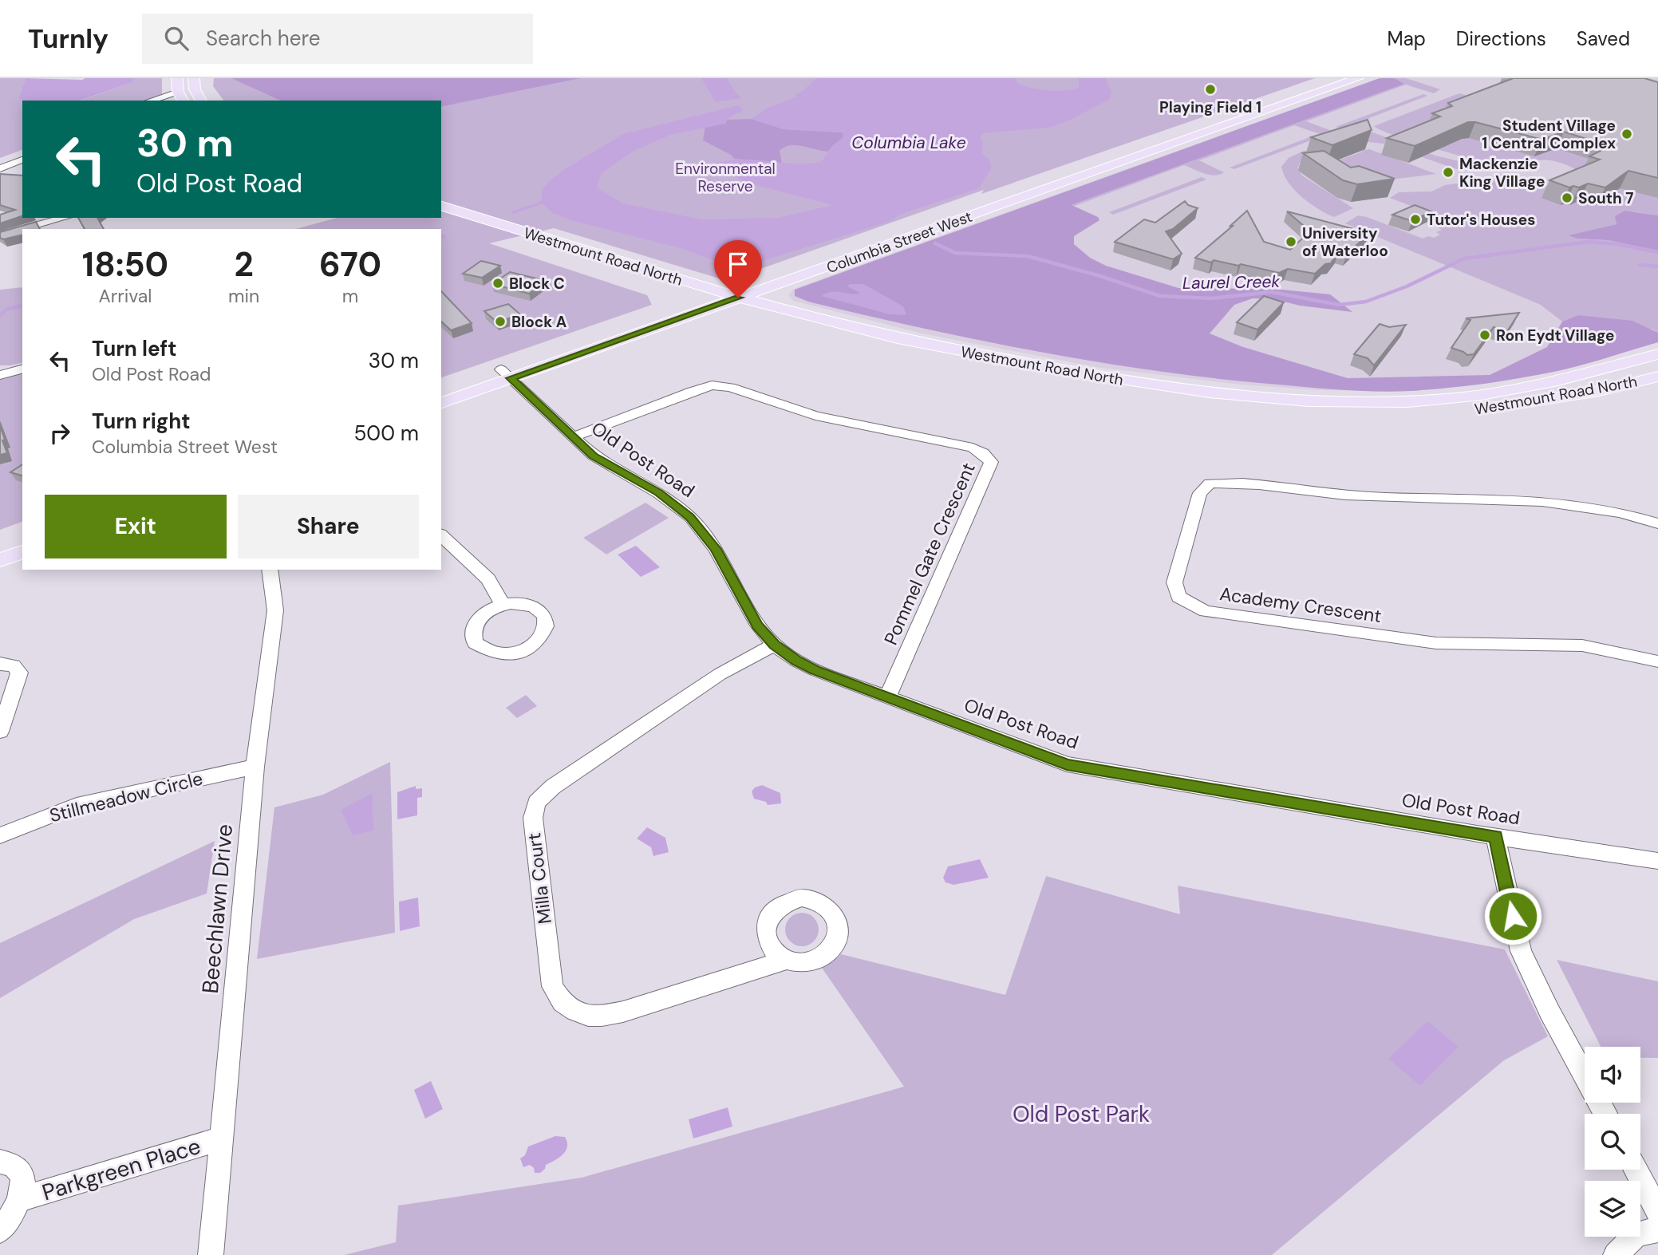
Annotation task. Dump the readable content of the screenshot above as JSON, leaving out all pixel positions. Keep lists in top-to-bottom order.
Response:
{
  "streets": {
    "main road": ["Columbia Street West", "Westmount Road North"],
    "street": [
      "Old Post Road",
      "Pommel Gate Crescent",
      "Academy Crescent",
      "Stillmeadow Circle",
      "Milla Court",
      "Beechlawn Drive",
      "Parkgreen Place"
    ]
  },
  "crossings": [
    ["Columbia Street West", "Westmount Road North"],
    ["Columbia Street West", "Old Post Road"],
    ["Old Post Road", "Pommel Gate Crescent"],
    ["Old Post Road", "Milla Court"],
    ["Stillmeadow Circle", "Beechlawn Drive"],
    ["Beechlawn Drive", "Parkgreen Place"]
  ],
  "water": ["Columbia Lake", "Laurel Creek"],
  "parks": ["Environmental Reserve", "Old Post Park"],
  "places": [
    "Playing Field 1",
    "Student Village 1 Central Complex",
    "Mackenzie King Village",
    "South 7",
    "Tutor's Houses",
    "University of Waterloo",
    "Block C",
    "Block A",
    "Ron Eydt Village"
  ],
  "page": {
    "header": "Turnly",
    "search": "Search here",
    "nav": ["Map", "Directions", "Saved"],
    "turn": ["30 m", "Old Post Road"],
    "eta": [
      "18:50",
      "Arrival",
      "2",
      "min",
      "670",
      "m"
    ],
    "list": [
      {
        "name": "Turn left",
        "note": "Old Post Road",
        "value": "30 m"
      },
      {
        "name": "Turn right",
        "note": "Columbia Street West",
        "value": "500 m"
      }
    ],
    "buttons": ["Exit", "Share"]
  }
}
